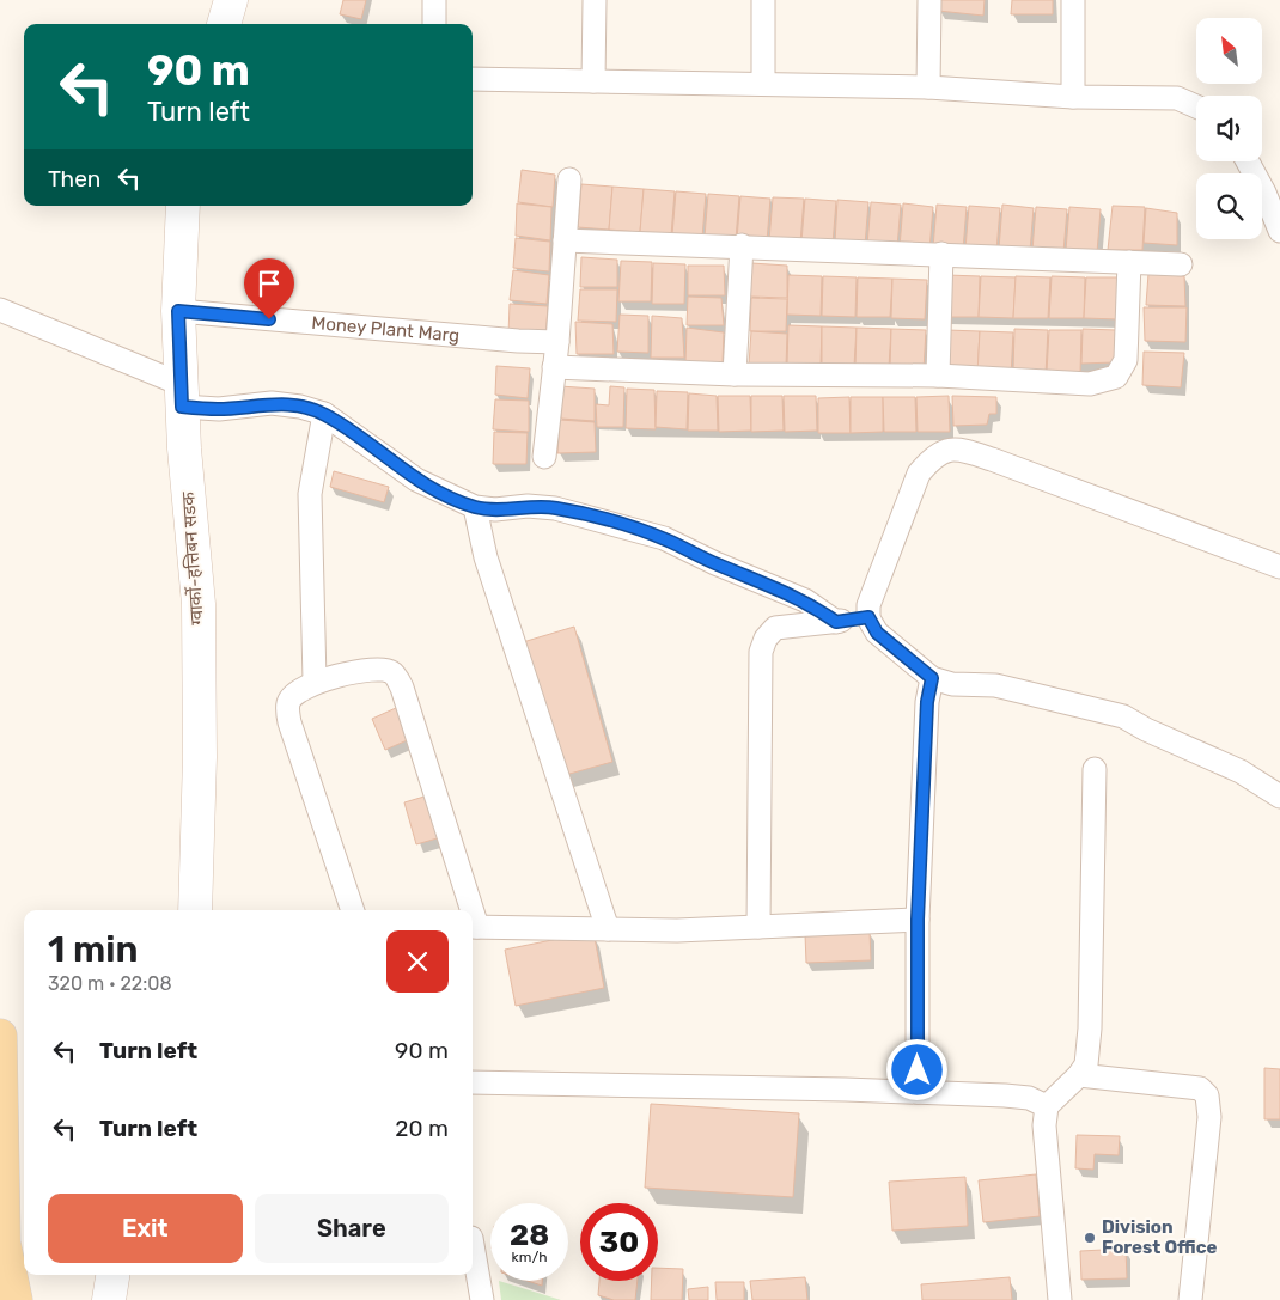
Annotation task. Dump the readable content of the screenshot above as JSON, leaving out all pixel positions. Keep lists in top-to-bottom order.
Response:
{
  "streets": {
    "main road": ["ग्वार्को-हत्तिबन सडक"],
    "street": ["Money Plant Marg"]
  },
  "crossings": [
    ["Money Plant Marg", "ग्वार्को-हत्तिबन सडक"]
  ],
  "places": ["Division Forest Office"],
  "north": "top left",
  "page": {
    "turn": ["90 m", "Turn left"],
    "then": "Then",
    "heading": ["1 min", "320 m · 22:08"],
    "list": [
      {
        "name": "Turn left",
        "value": "90 m"
      },
      {
        "name": "Turn left",
        "value": "20 m"
      }
    ],
    "buttons": ["Exit", "Share"],
    "speed": "28 km/h",
    "limit": "30"
  }
}
